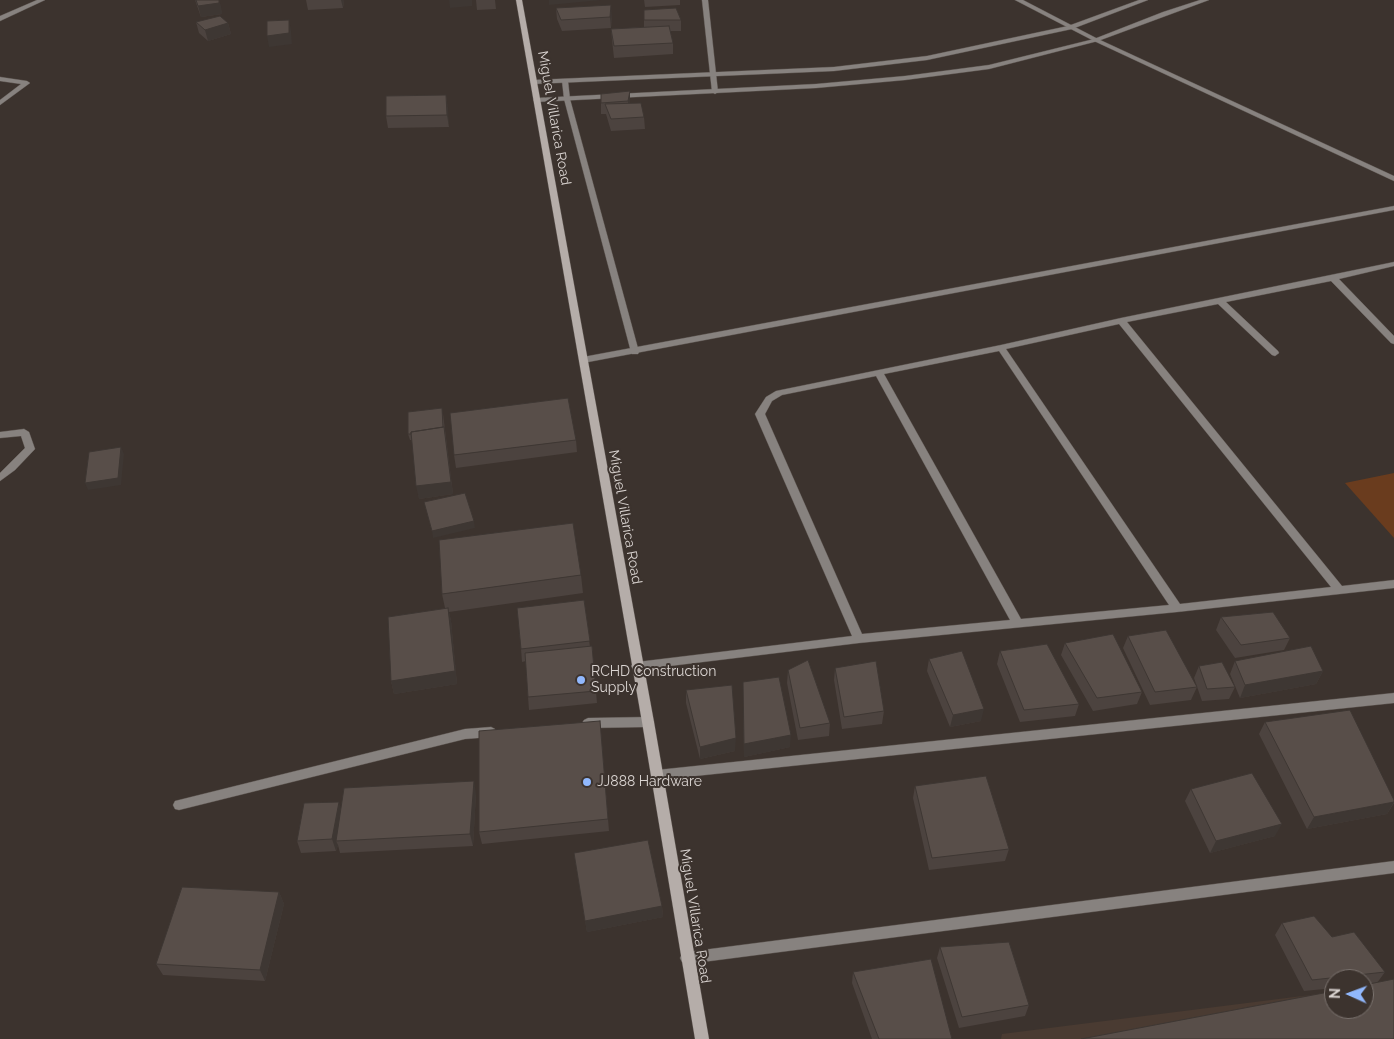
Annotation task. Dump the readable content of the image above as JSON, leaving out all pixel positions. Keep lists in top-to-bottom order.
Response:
{
  "streets": {
    "main road": ["Miguel Villarica Road"]
  },
  "places": ["RCHD Construction Supply", "JJ888 Hardware"],
  "north": "left"
}
